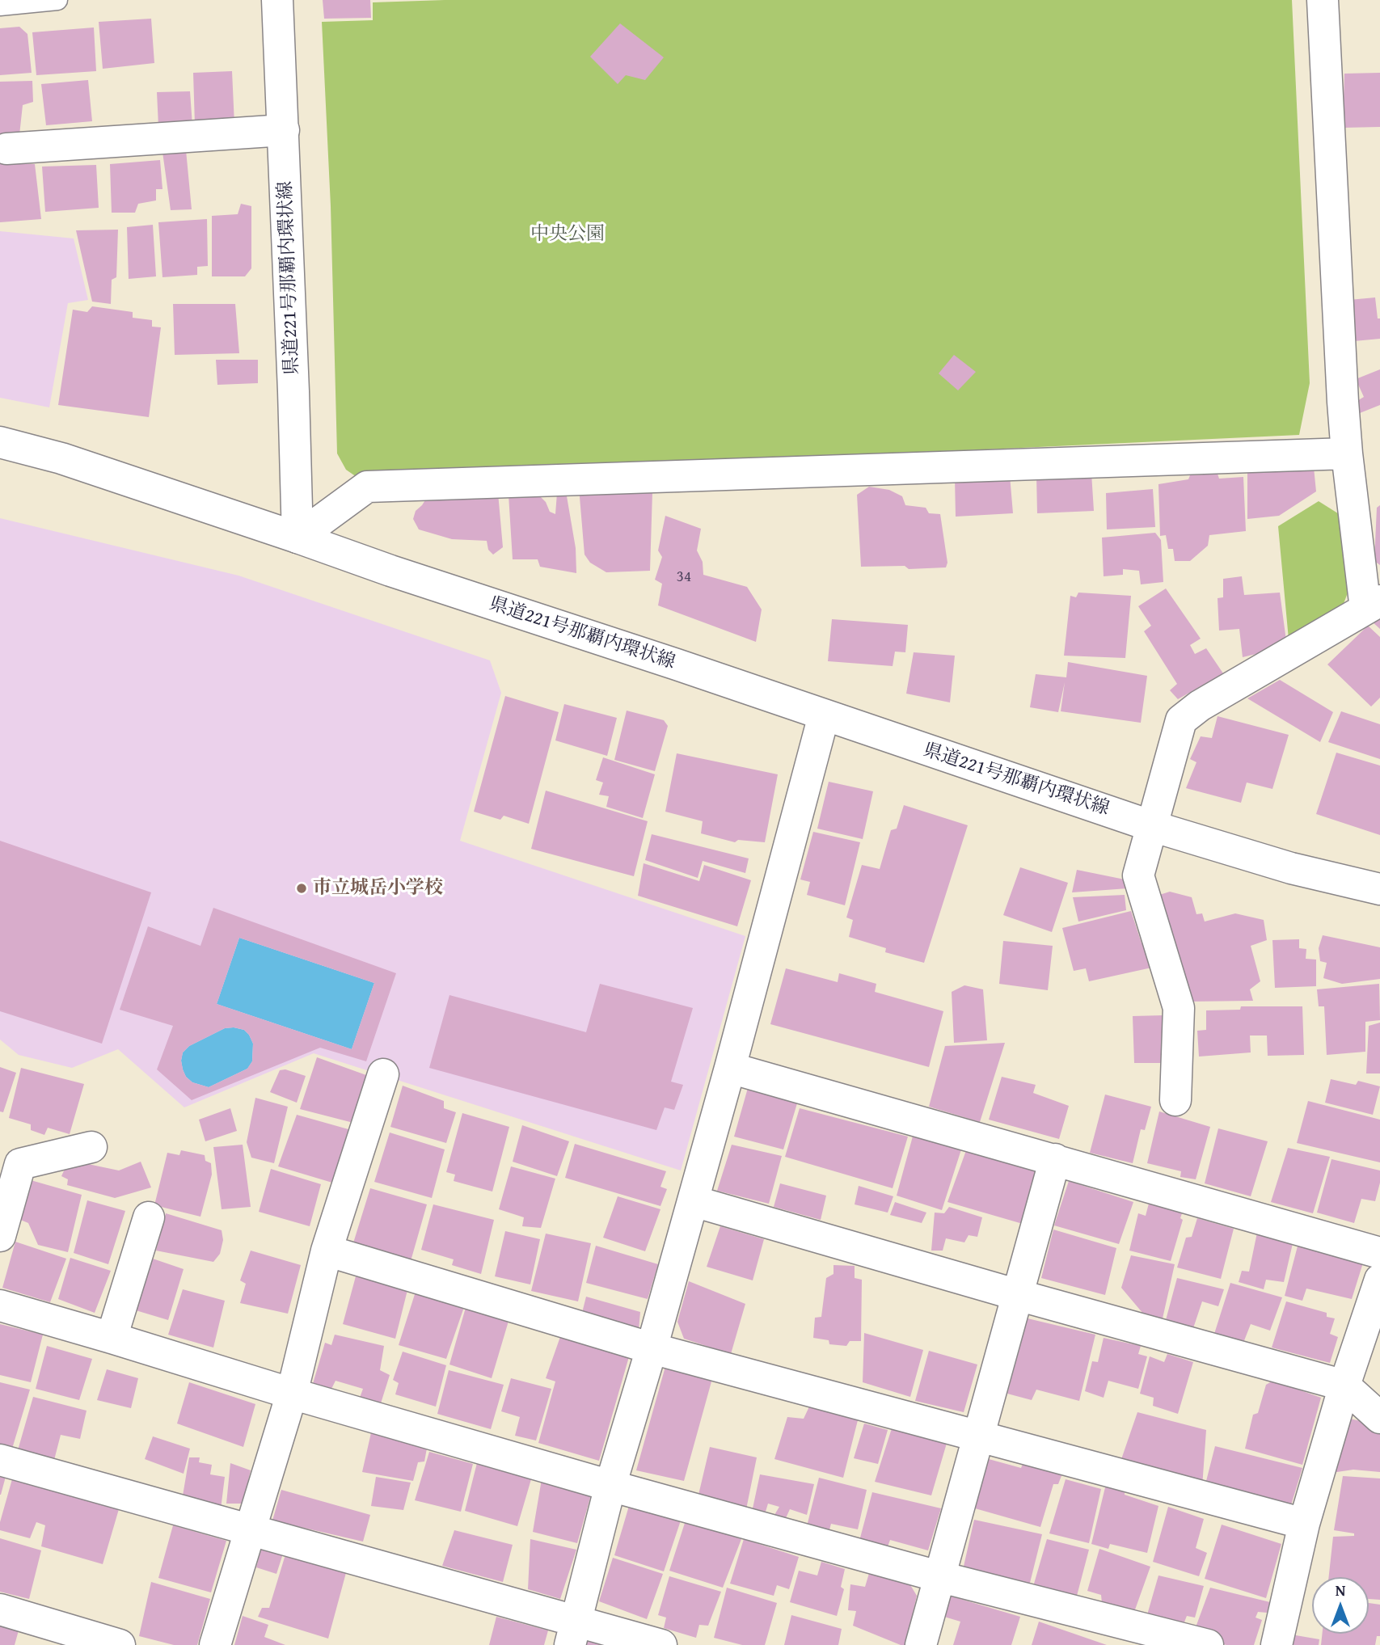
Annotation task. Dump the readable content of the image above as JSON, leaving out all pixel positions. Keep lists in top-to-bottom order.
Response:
{
  "streets": {
    "street": ["県道221号那覇内環状線"]
  },
  "parks": ["中央公園"],
  "places": ["市立城岳小学校"],
  "house_numbers": ["34"],
  "north": "top"
}
